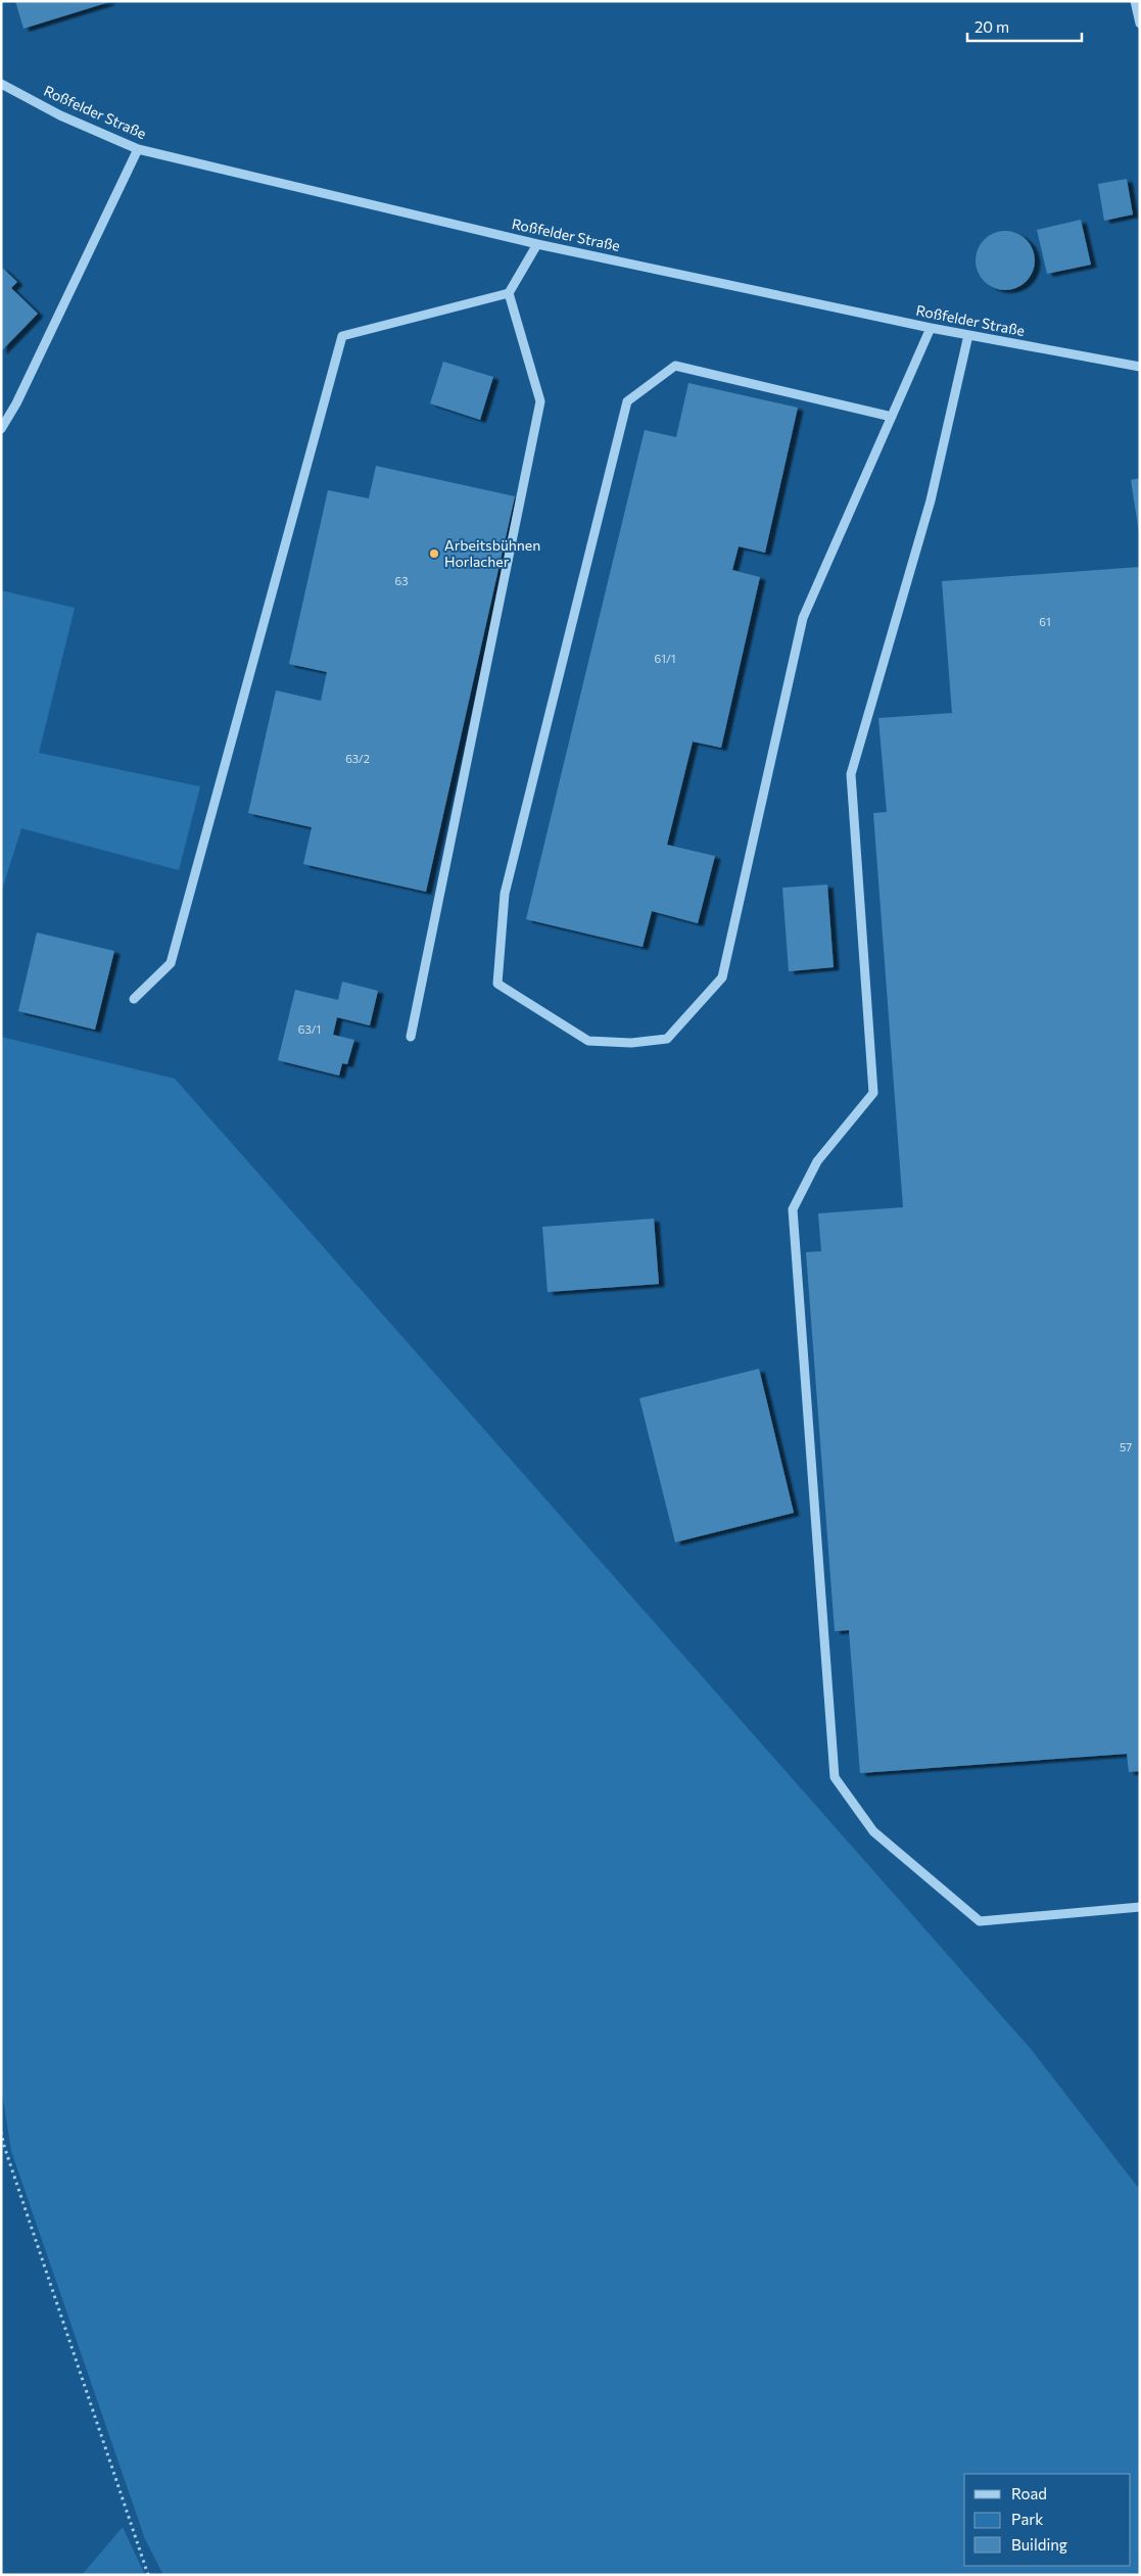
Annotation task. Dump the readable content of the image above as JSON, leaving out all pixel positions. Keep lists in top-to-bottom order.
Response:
{
  "streets": {
    "street": ["Roßfelder Straße"]
  },
  "places": ["Arbeitsbühnen Horlacher"],
  "house_numbers": [
    "63",
    "61",
    "61/1",
    "63/2",
    "63/1",
    "57"
  ],
  "legend": ["Road", "Park", "Building"],
  "scale_bar": "20 m"
}
